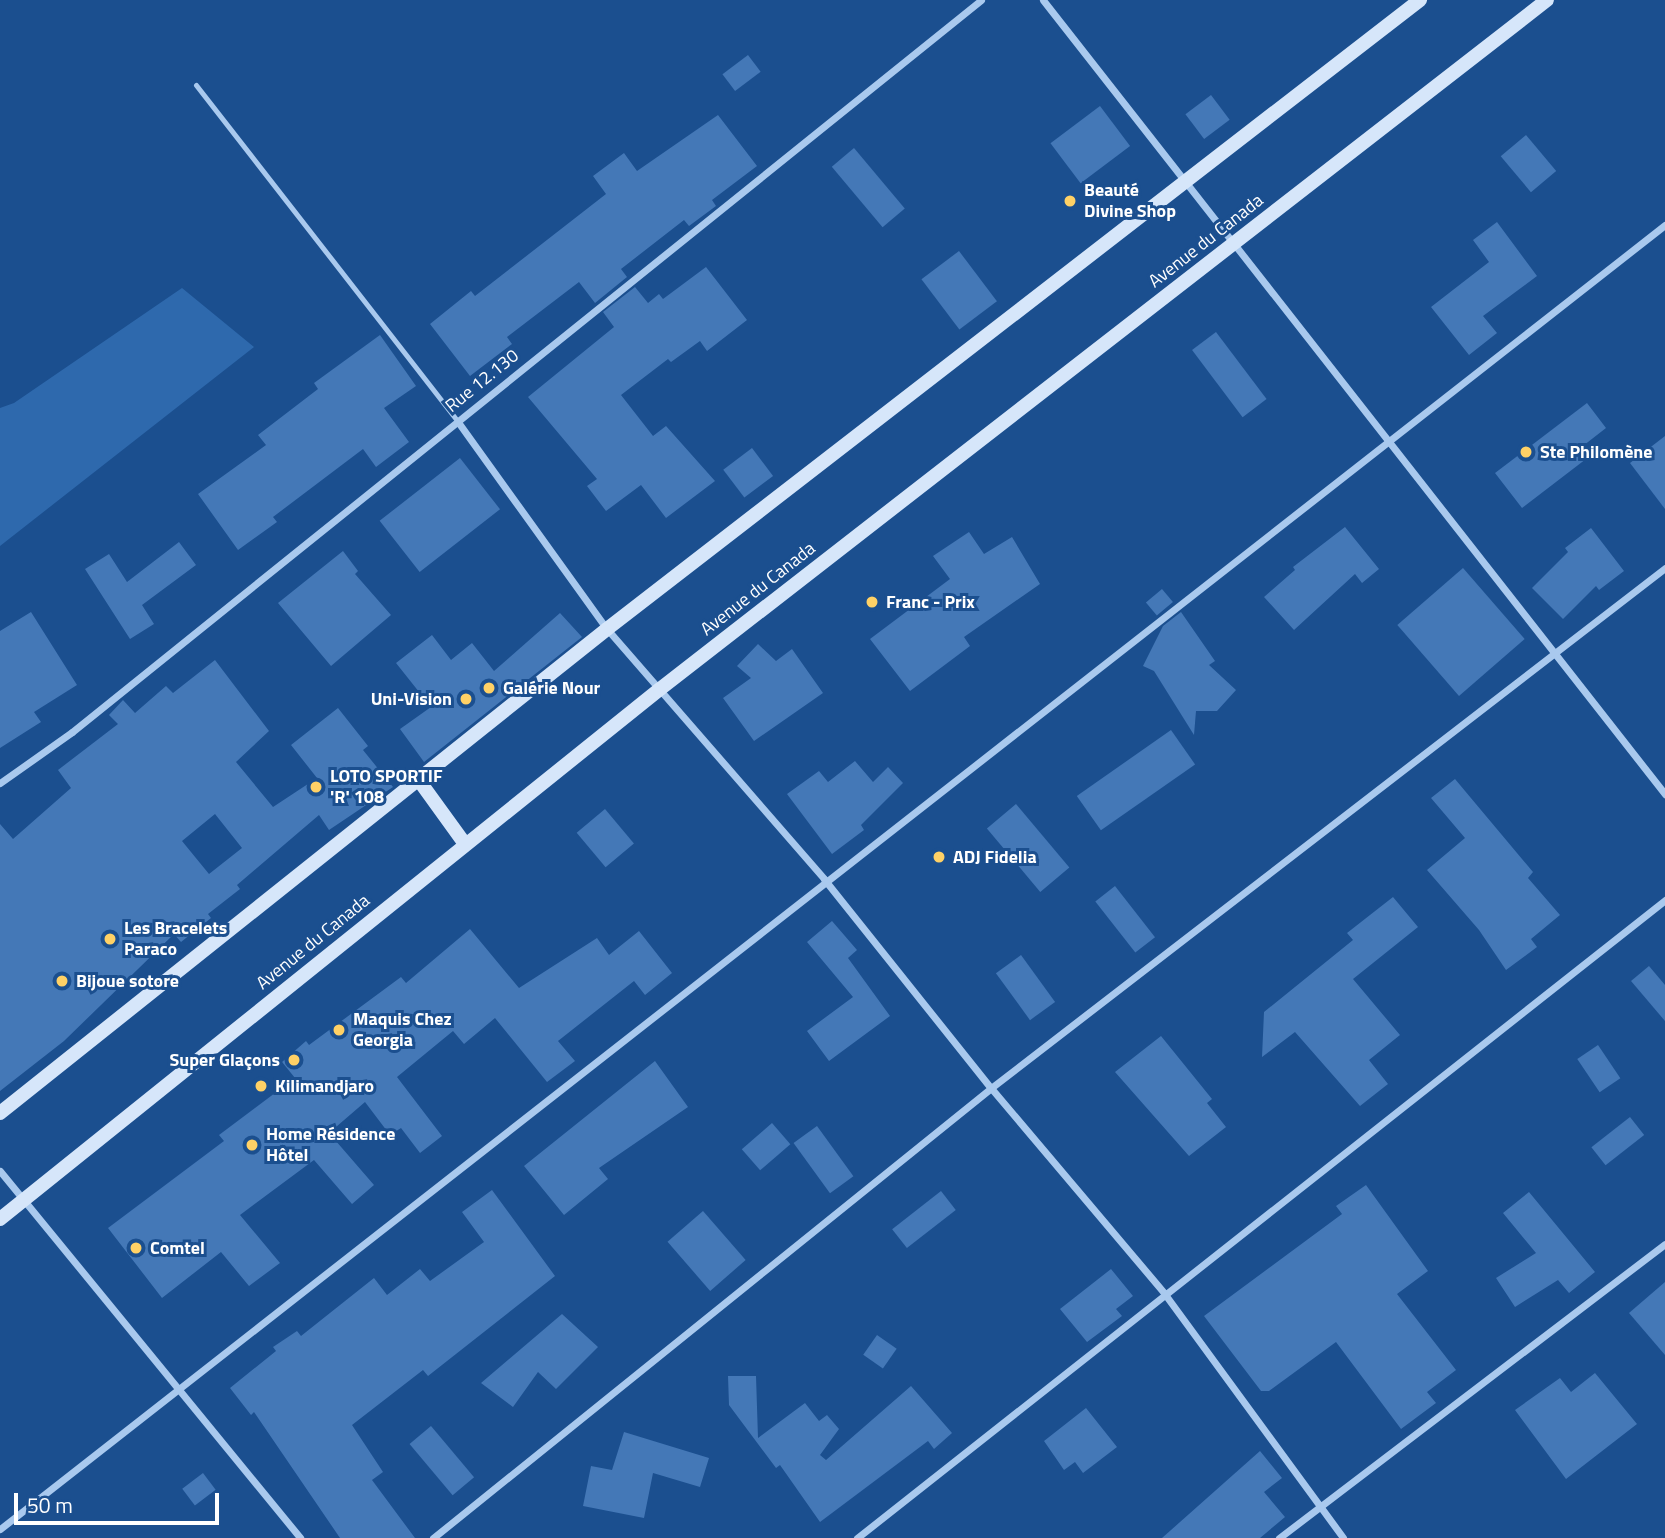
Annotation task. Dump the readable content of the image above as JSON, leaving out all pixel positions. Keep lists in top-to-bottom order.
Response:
{
  "streets": {
    "main road": ["Avenue du Canada"],
    "street": ["Rue 12.130"]
  },
  "places": [
    "Beauté Divine Shop",
    "Ste Philomène",
    "Franc - Prix",
    "Galérie Nour",
    "Uni-Vision",
    "LOTO SPORTIF 'R' 108",
    "ADJ Fidelia",
    "Les Bracelets Paraco",
    "Bijoue sotore",
    "Maquis Chez Georgia",
    "Super Glaçons",
    "Kilimandjaro",
    "Home Résidence Hôtel",
    "Comtel"
  ],
  "scale_bar": "50 m"
}
